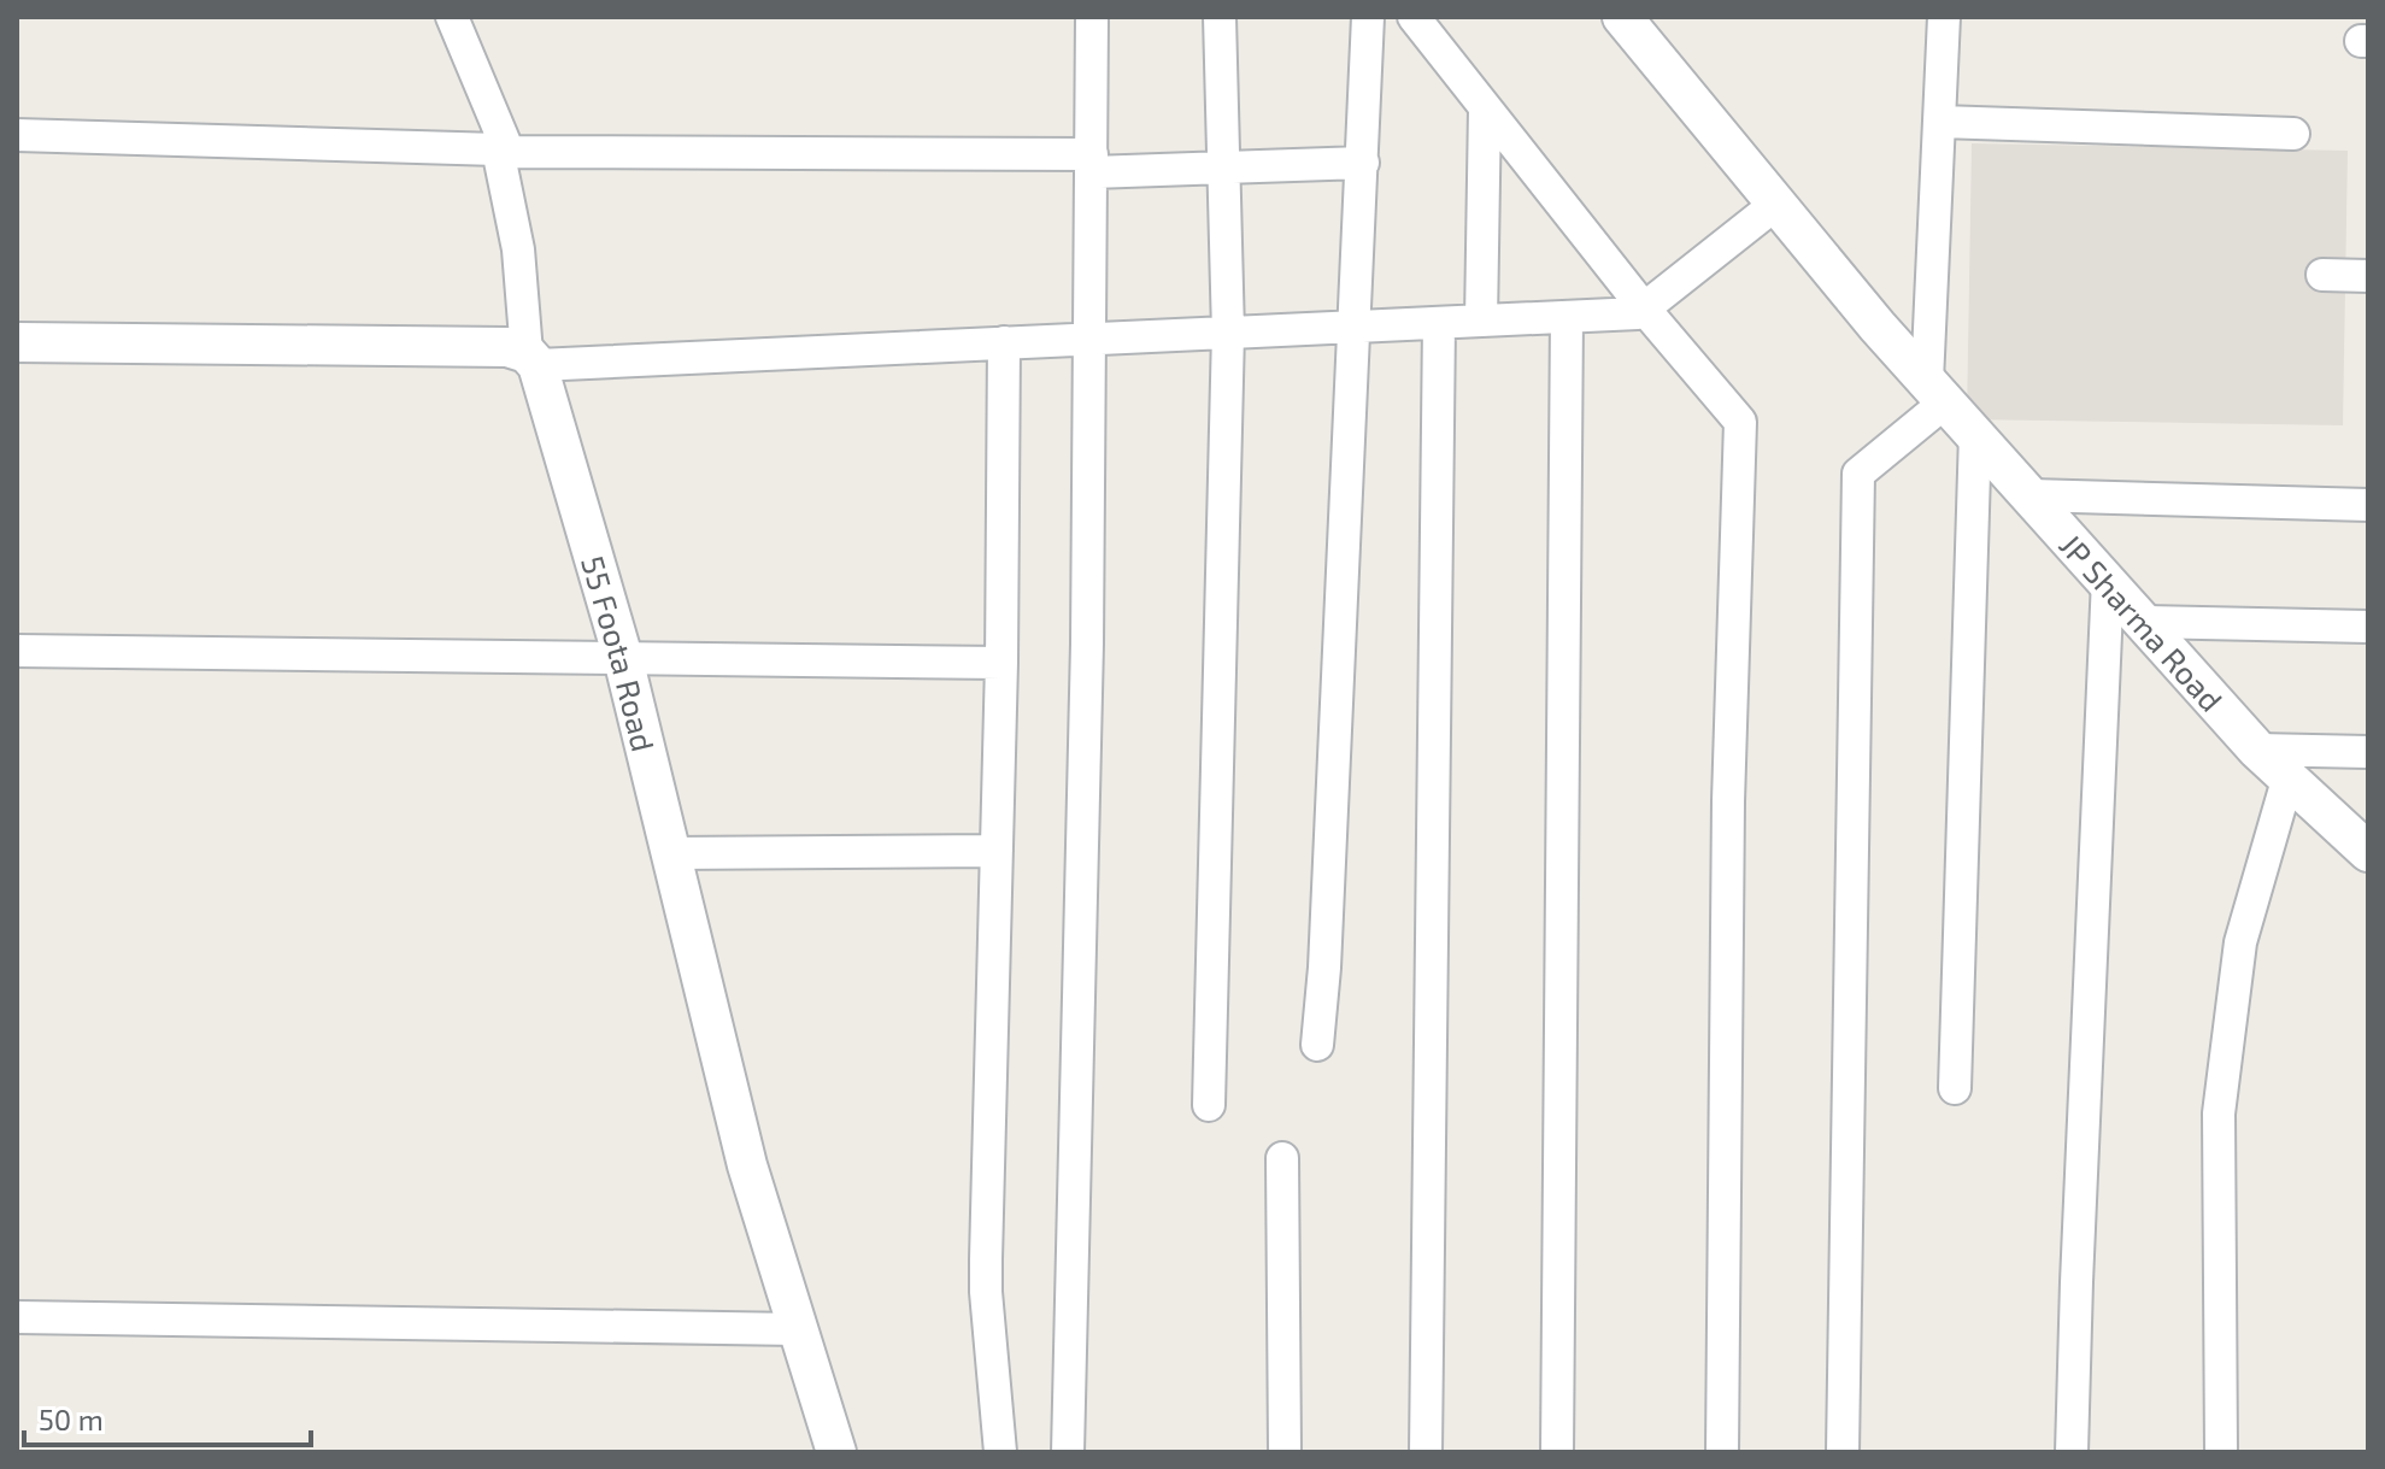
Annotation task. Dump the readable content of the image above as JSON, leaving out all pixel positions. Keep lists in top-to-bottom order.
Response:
{
  "streets": {
    "street": ["JP Sharma Road", "55 Foota Road"]
  },
  "scale_bar": "50 m"
}
